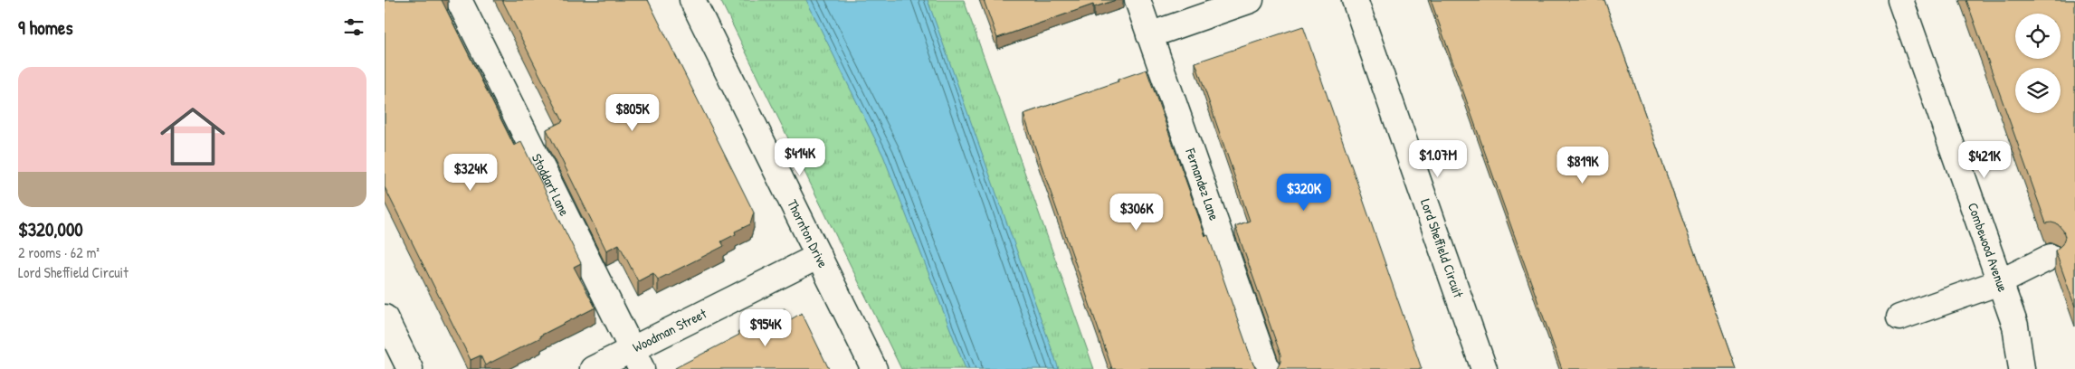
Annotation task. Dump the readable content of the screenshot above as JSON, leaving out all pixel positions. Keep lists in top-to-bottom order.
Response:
{
  "streets": {
    "street": [
      "Stoddart Lane",
      "Fernandez Lane",
      "Thornton Drive",
      "Combewood Avenue",
      "Lord Sheffield Circuit",
      "Woodman Street"
    ]
  },
  "crossings": [
    ["Stoddart Lane", "Woodman Street"],
    ["Thornton Drive", "Woodman Street"]
  ],
  "page": {
    "heading": "9 homes",
    "list": [
      {
        "name": "$320,000",
        "note": "2 rooms · 62 m² · Lord Sheffield Circuit"
      }
    ],
    "price": [
      "$805K",
      "$414K",
      "$1.07M",
      "$421K",
      "$819K",
      "$324K",
      "$320K",
      "$306K",
      "$954K"
    ]
  }
}
